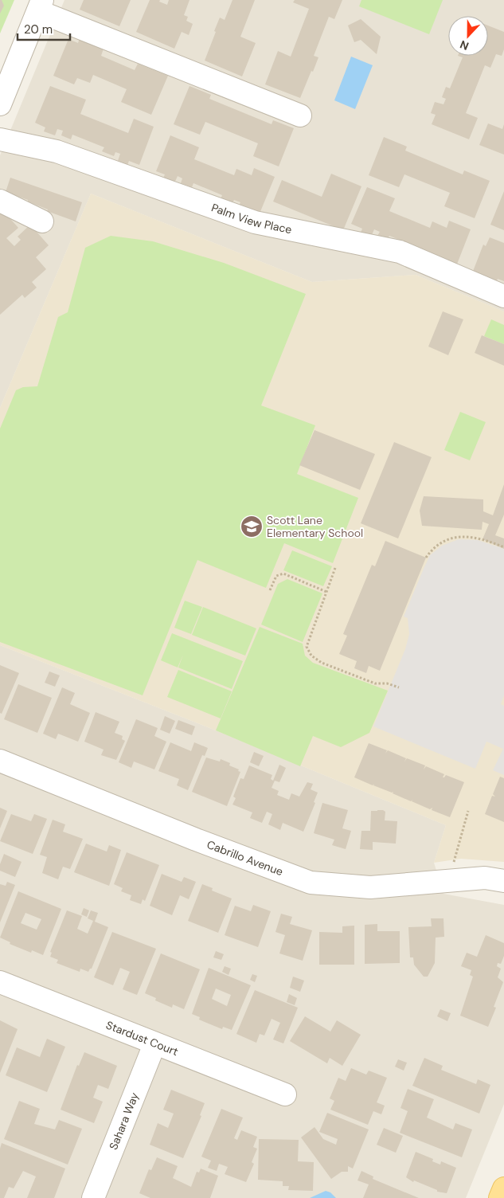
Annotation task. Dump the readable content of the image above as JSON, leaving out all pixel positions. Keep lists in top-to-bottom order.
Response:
{
  "streets": {
    "street": [
      "Palm View Place",
      "Cabrillo Avenue",
      "Stardust Court",
      "Sahara Way"
    ]
  },
  "crossings": [
    ["Stardust Court", "Sahara Way"]
  ],
  "places": {
    "school or university": ["Scott Lane Elementary School"]
  },
  "scale_bar": "20 m",
  "north": "bottom"
}
